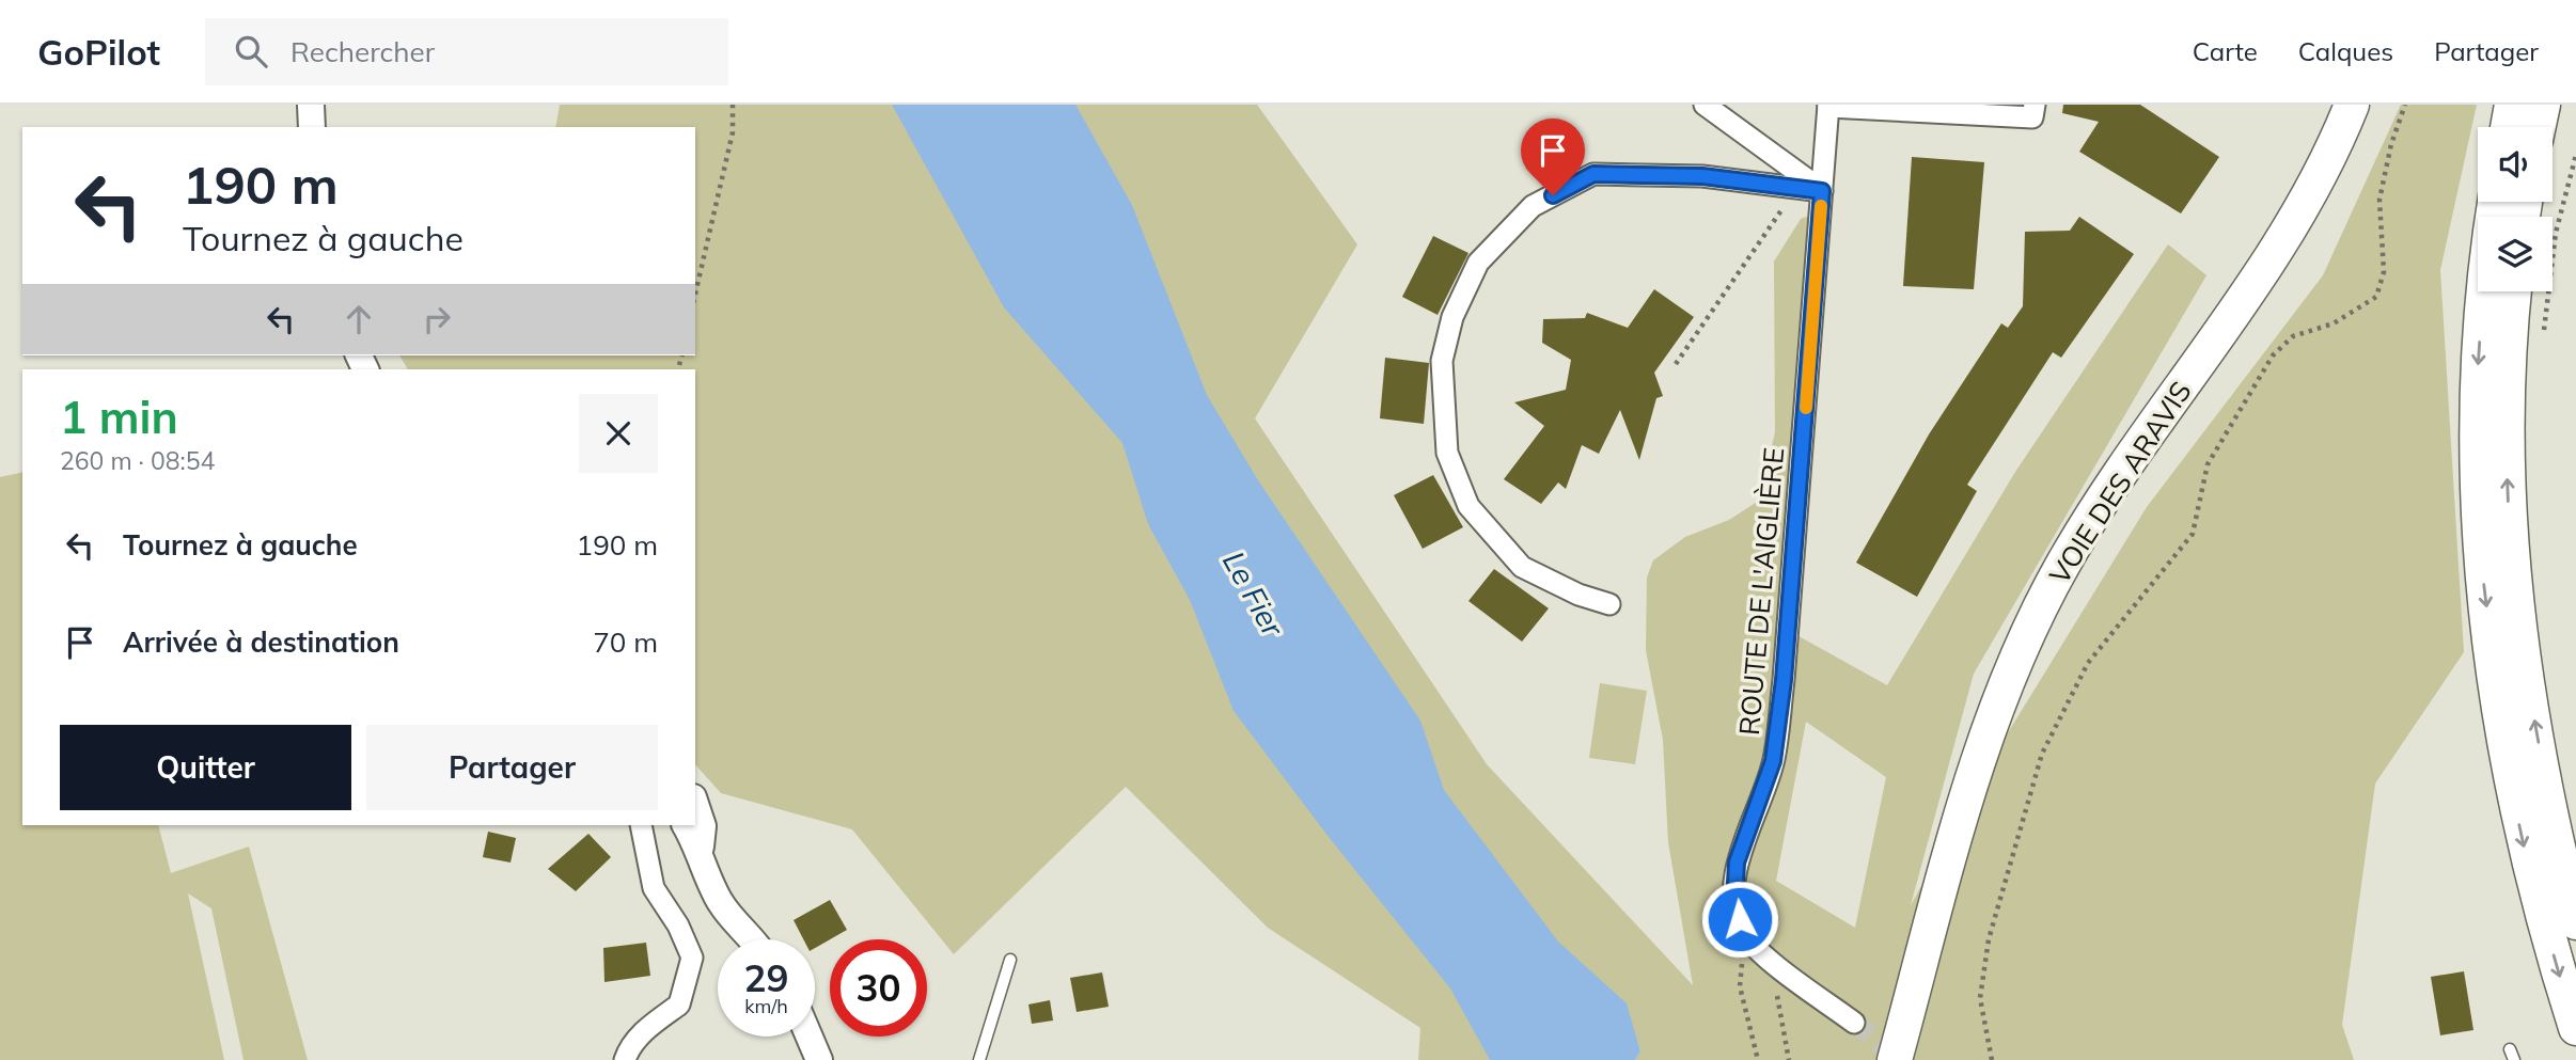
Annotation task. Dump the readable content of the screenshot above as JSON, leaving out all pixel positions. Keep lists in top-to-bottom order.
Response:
{
  "streets": {
    "highway": ["VOIE DES ARAVIS"],
    "street": ["ROUTE DE L'AIGLIÈRE"]
  },
  "water": ["Le Fier"],
  "page": {
    "header": "GoPilot",
    "search": "Rechercher",
    "nav": ["Carte", "Calques", "Partager"],
    "turn": ["190 m", "Tournez à gauche"],
    "heading": ["1 min", "260 m · 08:54"],
    "list": [
      {
        "name": "Tournez à gauche",
        "value": "190 m"
      },
      {
        "name": "Arrivée à destination",
        "value": "70 m"
      }
    ],
    "buttons": ["Quitter", "Partager"],
    "speed": "29 km/h",
    "limit": "30"
  }
}
